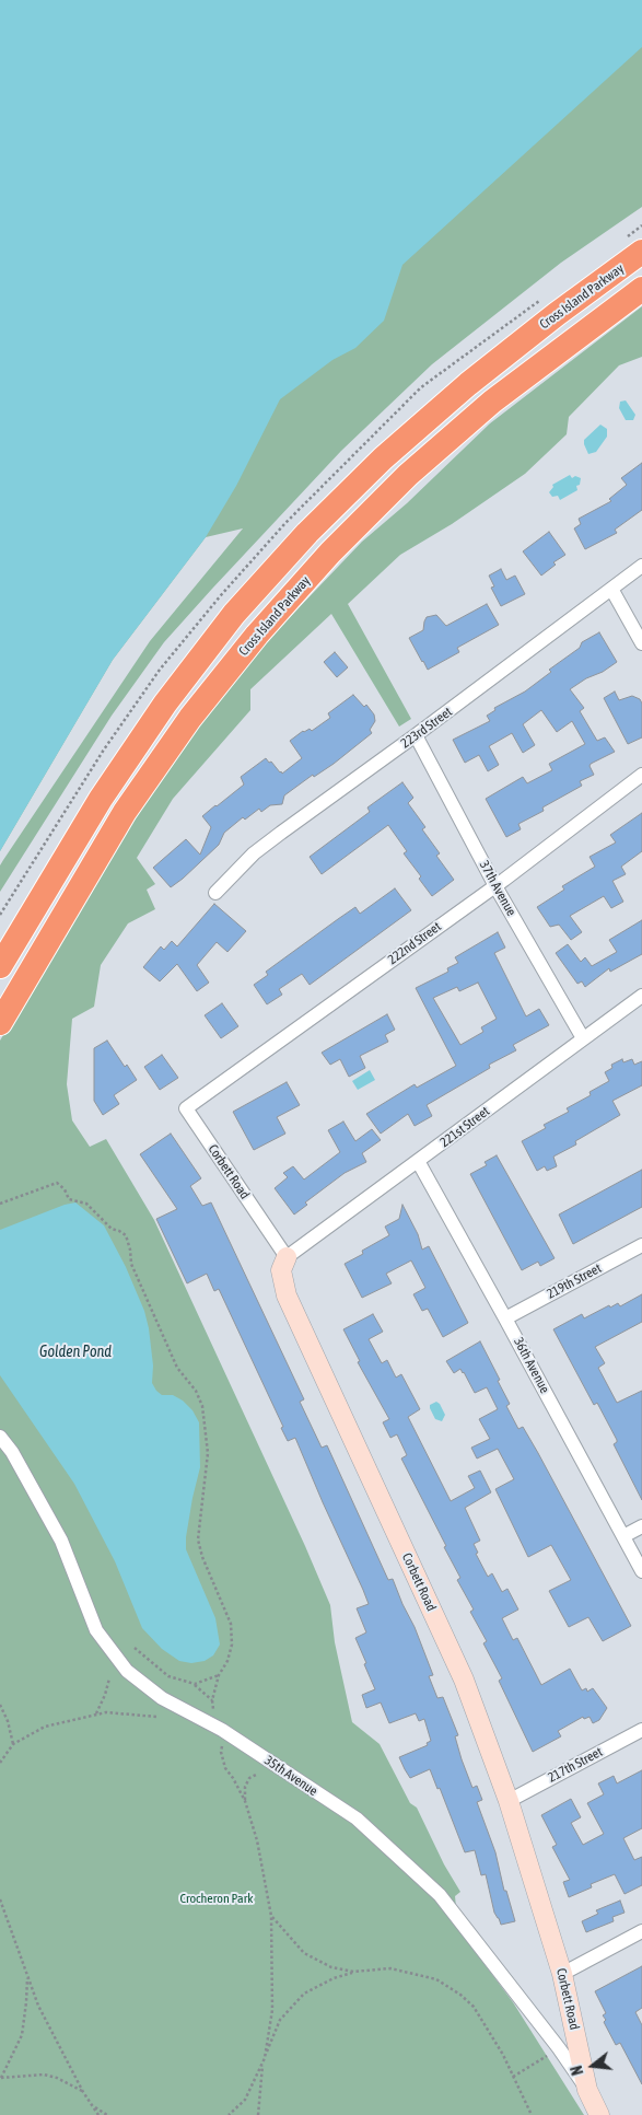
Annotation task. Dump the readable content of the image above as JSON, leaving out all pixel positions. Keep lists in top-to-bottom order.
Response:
{
  "streets": {
    "highway": ["Cross Island Parkway"],
    "street": [
      "223rd Street",
      "37th Avenue",
      "222nd Street",
      "221st Street",
      "Corbett Road",
      "219th Street",
      "36th Avenue",
      "217th Street",
      "35th Avenue"
    ]
  },
  "crossings": [
    ["223rd Street", "37th Avenue"],
    ["37th Avenue", "222nd Street"],
    ["37th Avenue", "221st Street"],
    ["222nd Street", "Corbett Road"],
    ["221st Street", "Corbett Road"],
    ["221st Street", "36th Avenue"],
    ["Corbett Road", "217th Street"],
    ["Corbett Road", "35th Avenue"],
    ["219th Street", "36th Avenue"]
  ],
  "water": ["Golden Pond"],
  "parks": ["Crocheron Park"],
  "north": "left"
}
